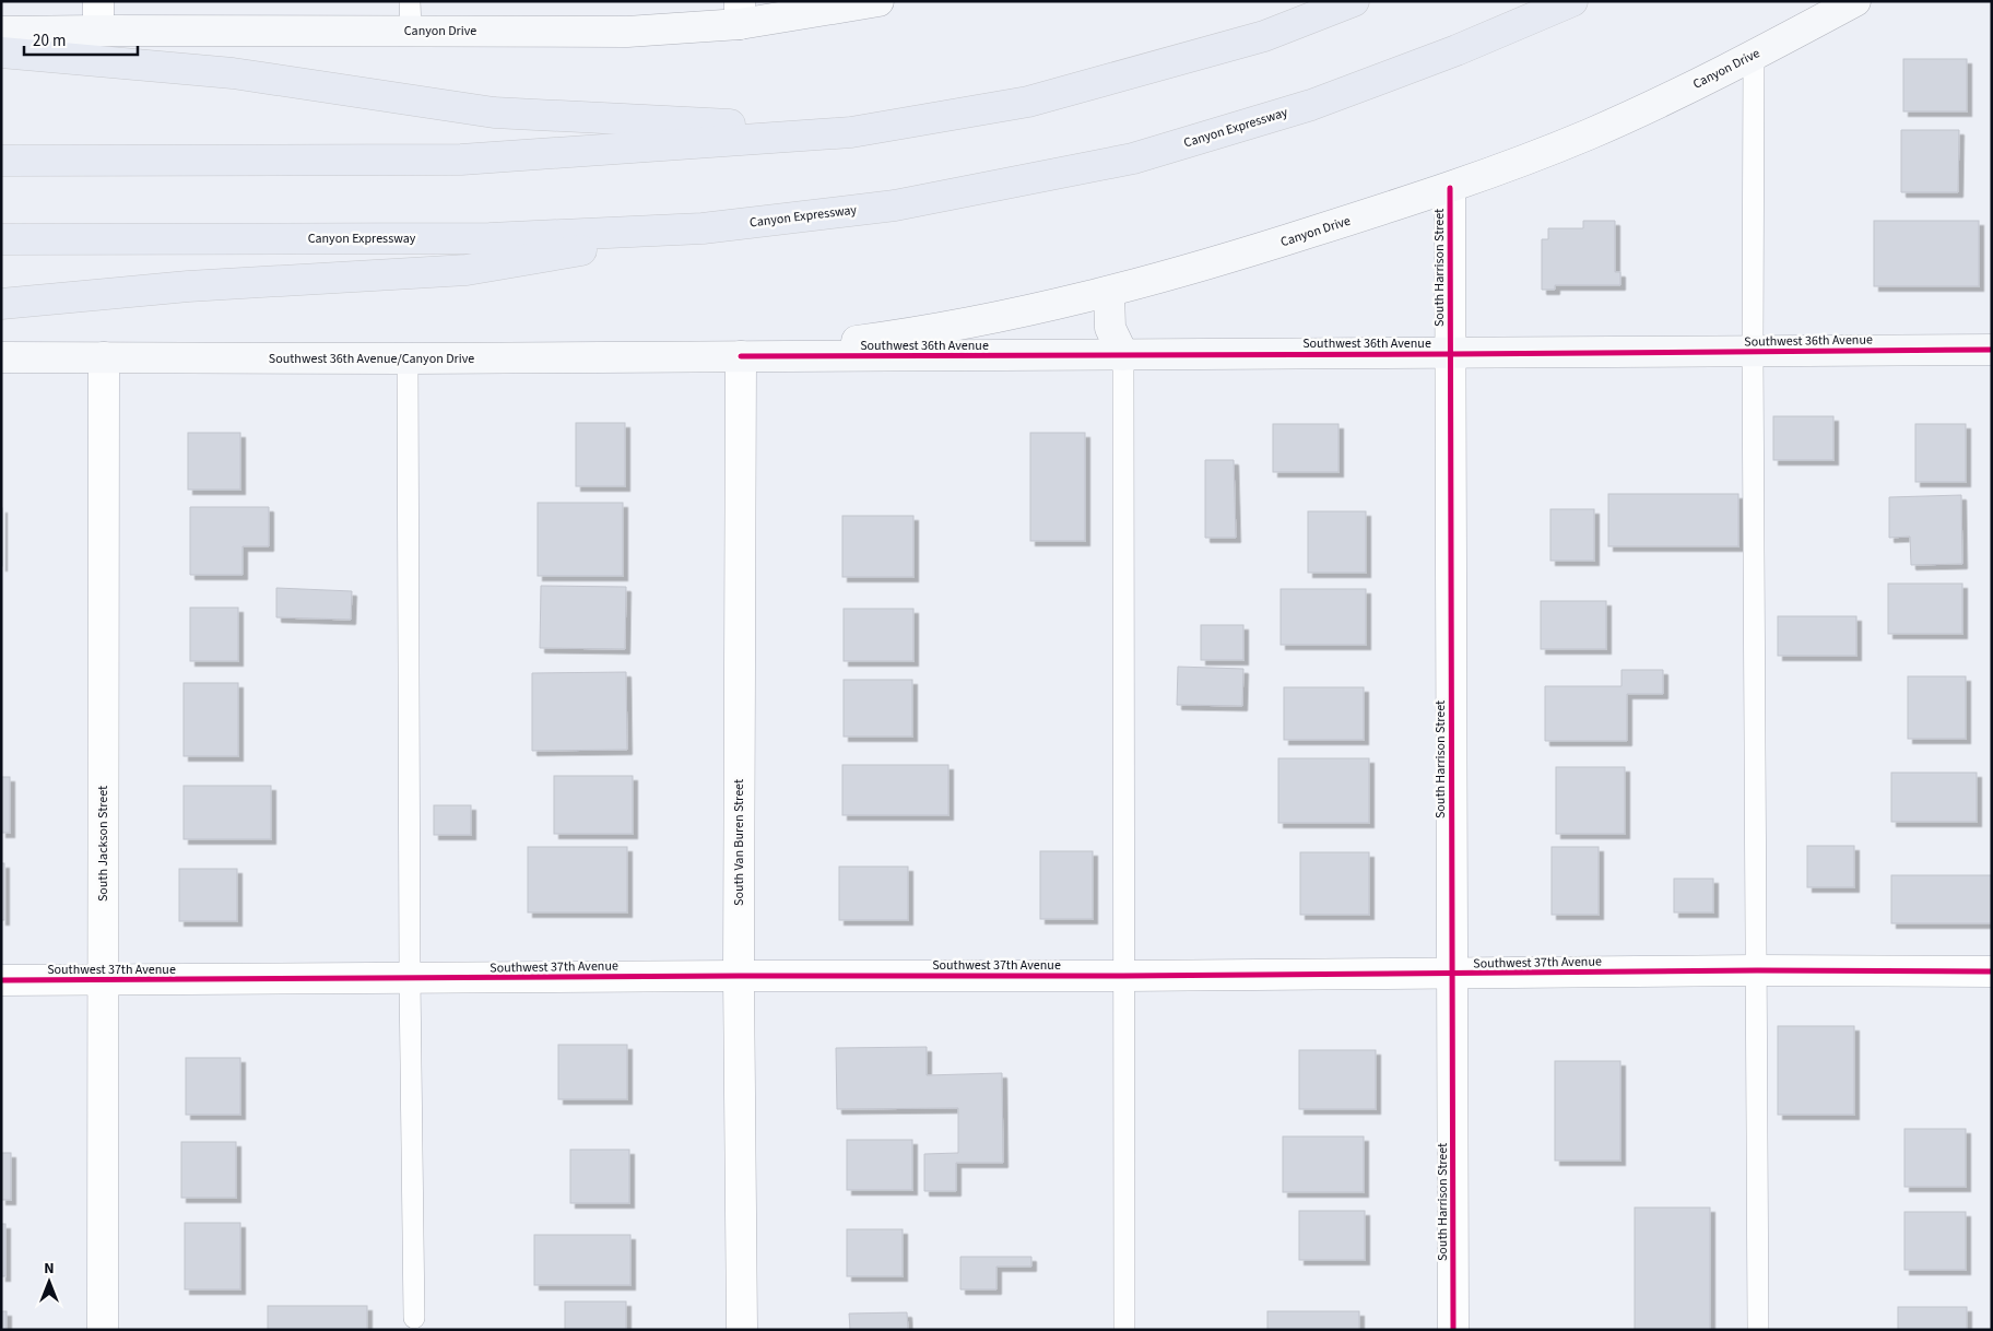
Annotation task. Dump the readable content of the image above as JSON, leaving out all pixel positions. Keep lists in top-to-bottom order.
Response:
{
  "streets": {
    "highway": ["Canyon Expressway"],
    "main road": ["Canyon Drive", "Southwest 36th Avenue", "Southwest 36th Avenue/Canyon Drive"],
    "street": [
      "South Harrison Street",
      "South Van Buren Street",
      "South Jackson Street",
      "Southwest 37th Avenue"
    ]
  },
  "crossings": [
    ["Canyon Drive", "South Harrison Street"],
    ["Canyon Drive", "Southwest 36th Avenue"],
    ["Canyon Drive", "Southwest 36th Avenue/Canyon Drive"],
    ["Canyon Drive", "South Van Buren Street"],
    ["South Harrison Street", "Southwest 36th Avenue"],
    ["South Harrison Street", "Southwest 37th Avenue"],
    ["Southwest 36th Avenue", "Southwest 36th Avenue/Canyon Drive"],
    ["Southwest 36th Avenue", "South Van Buren Street"],
    ["Southwest 36th Avenue/Canyon Drive", "South Van Buren Street"],
    ["Southwest 36th Avenue/Canyon Drive", "South Jackson Street"],
    ["South Van Buren Street", "Southwest 37th Avenue"],
    ["South Jackson Street", "Southwest 37th Avenue"]
  ],
  "scale_bar": "20 m",
  "north": "top"
}
